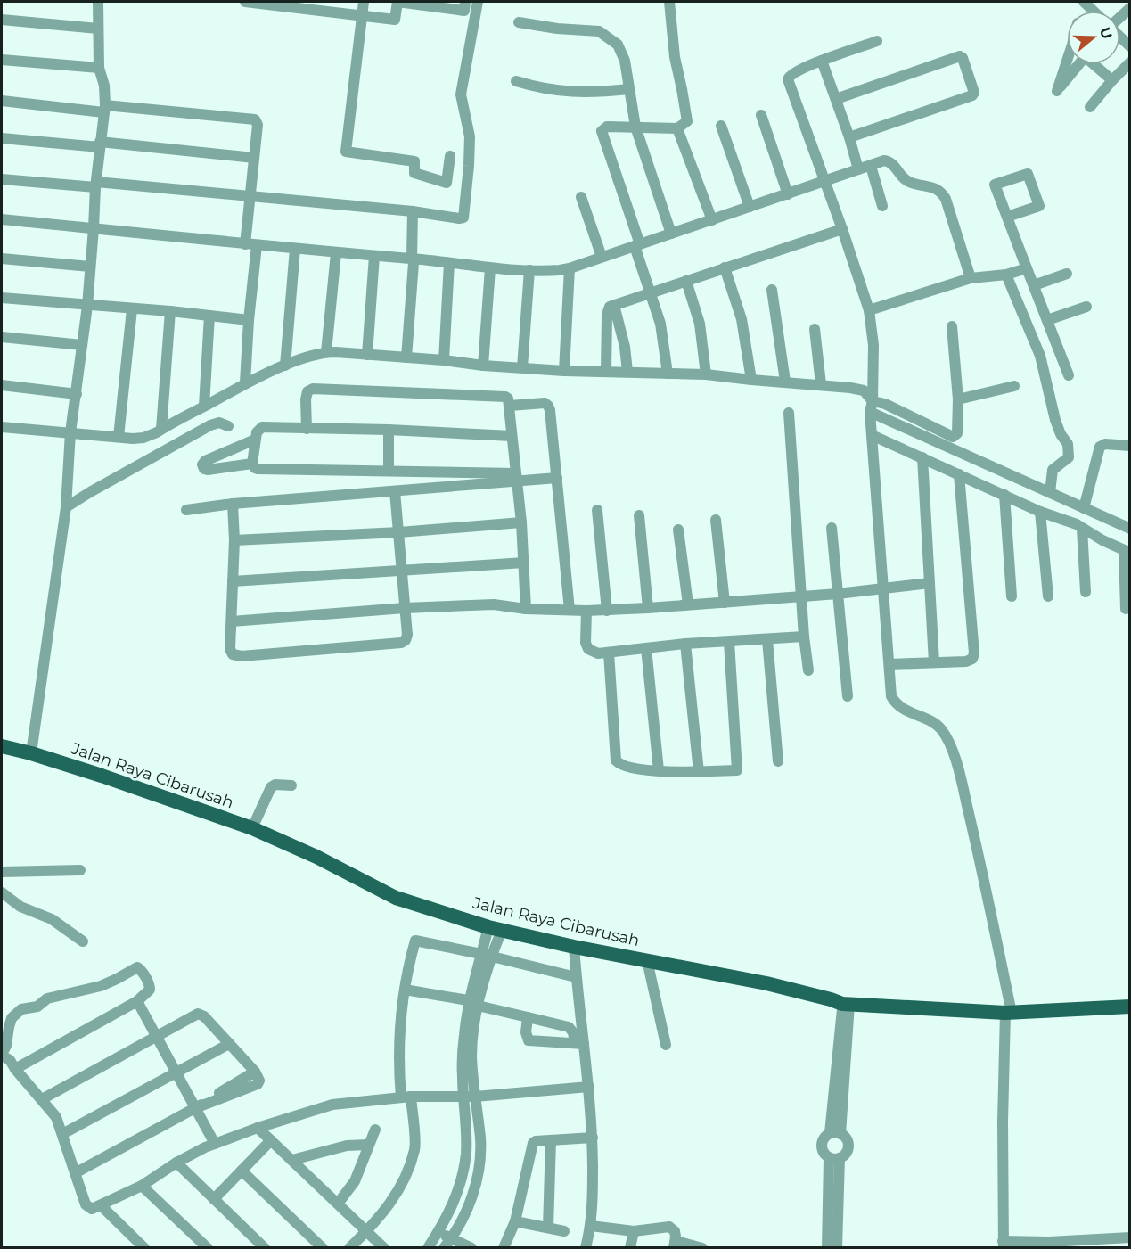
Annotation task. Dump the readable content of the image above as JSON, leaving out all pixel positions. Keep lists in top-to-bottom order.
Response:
{
  "streets": {
    "main road": ["Jalan Raya Cibarusah"]
  },
  "north": "right"
}
